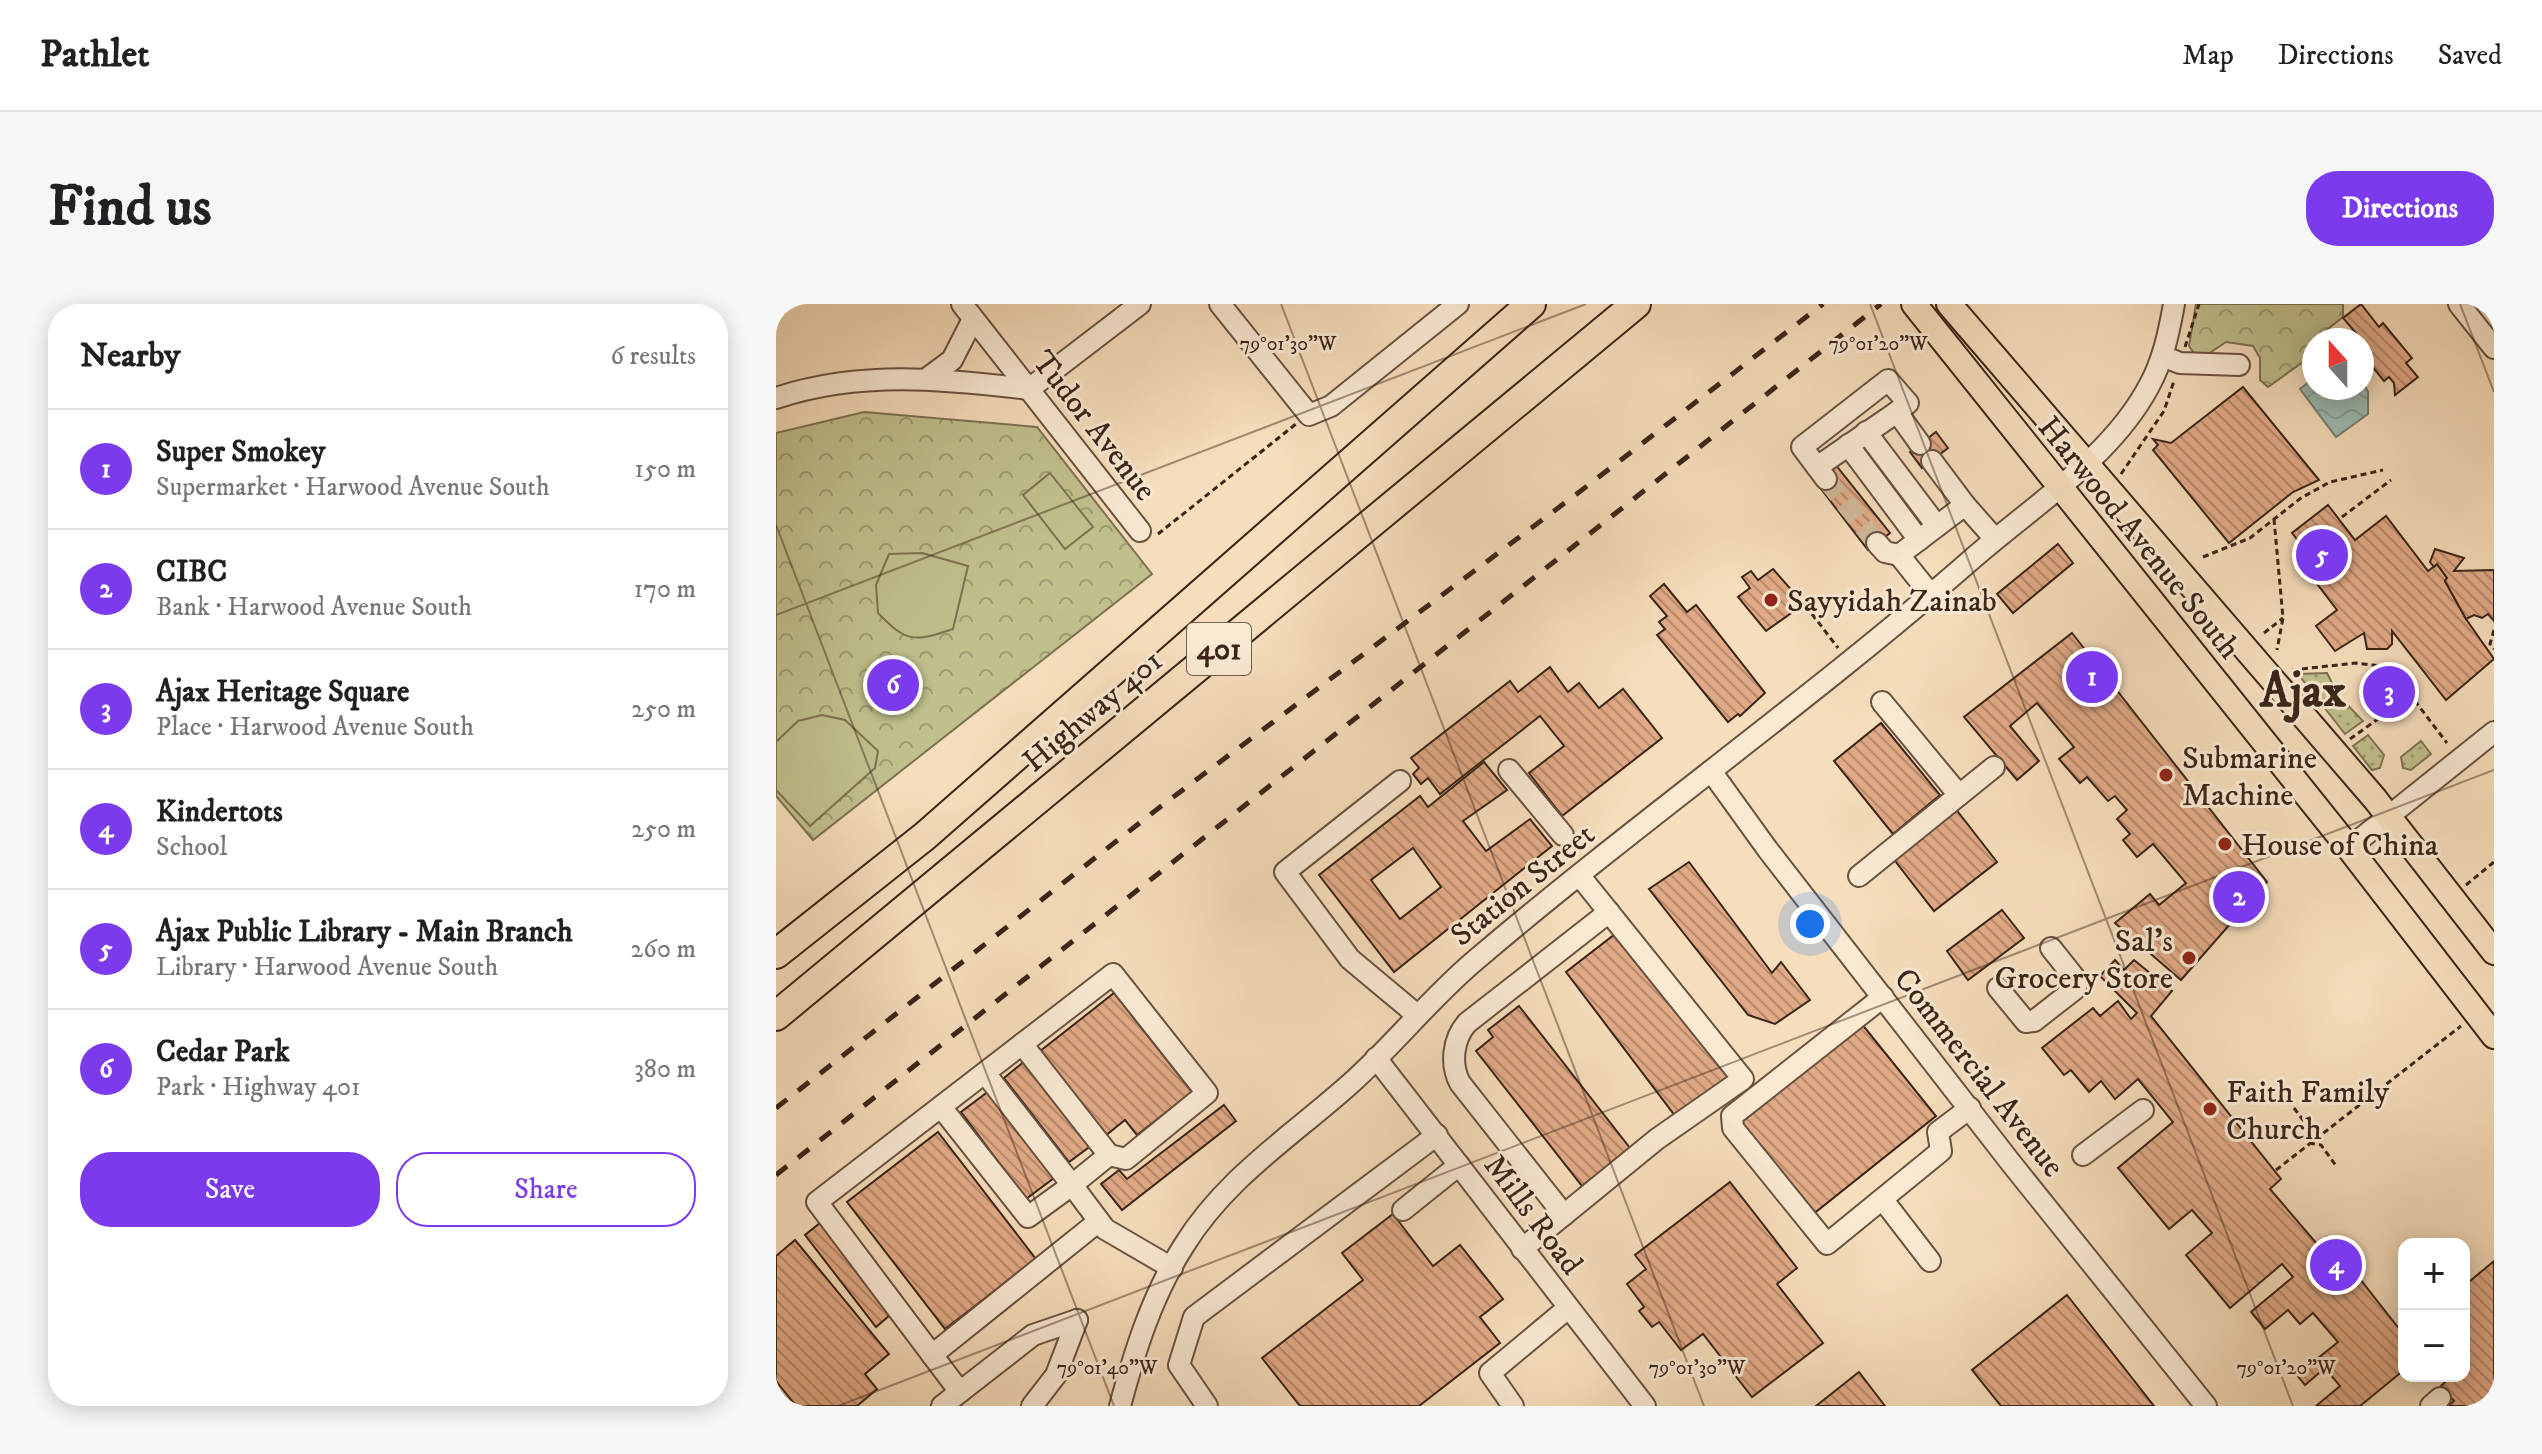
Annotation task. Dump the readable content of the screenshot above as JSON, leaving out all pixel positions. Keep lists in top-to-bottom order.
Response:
{
  "streets": {
    "highway": ["401", "Highway 401"],
    "main road": ["Harwood Avenue South"],
    "street": [
      "Tudor Avenue",
      "Station Street",
      "Commercial Avenue",
      "Mills Road"
    ]
  },
  "crossings": [
    ["Harwood Avenue South", "Station Street"],
    ["Station Street", "Commercial Avenue"],
    ["Station Street", "Mills Road"]
  ],
  "districts": ["Ajax"],
  "places": [
    "Sayyidah Zainab",
    "Submarine Machine",
    "House of China",
    "Sal's Grocery Store",
    "Faith Family Church"
  ],
  "north": "top",
  "page": {
    "header": "Pathlet",
    "nav": ["Map", "Directions", "Saved"],
    "buttons": [
      "Directions",
      ["Save", "Share"]
    ],
    "title": "Find us",
    "heading": ["Nearby", "6 results"],
    "list": [
      {
        "mark": "1",
        "name": "Super Smokey",
        "note": "Supermarket · Harwood Avenue South",
        "value": "150 m"
      },
      {
        "mark": "2",
        "name": "CIBC",
        "note": "Bank · Harwood Avenue South",
        "value": "170 m"
      },
      {
        "mark": "3",
        "name": "Ajax Heritage Square",
        "note": "Place · Harwood Avenue South",
        "value": "250 m"
      },
      {
        "mark": "4",
        "name": "Kindertots",
        "note": "School",
        "value": "250 m"
      },
      {
        "mark": "5",
        "name": "Ajax Public Library - Main Branch",
        "note": "Library · Harwood Avenue South",
        "value": "260 m"
      },
      {
        "mark": "6",
        "name": "Cedar Park",
        "note": "Park · Highway 401",
        "value": "380 m"
      }
    ],
    "pins": [
      "5",
      "1",
      "6",
      "3",
      "2",
      "4"
    ],
    "map_buttons": ["+", "−"]
  },
  "coordinates": ["79°01'30\"W", "79°01'20\"W", "79°01'40\"W"]
}
